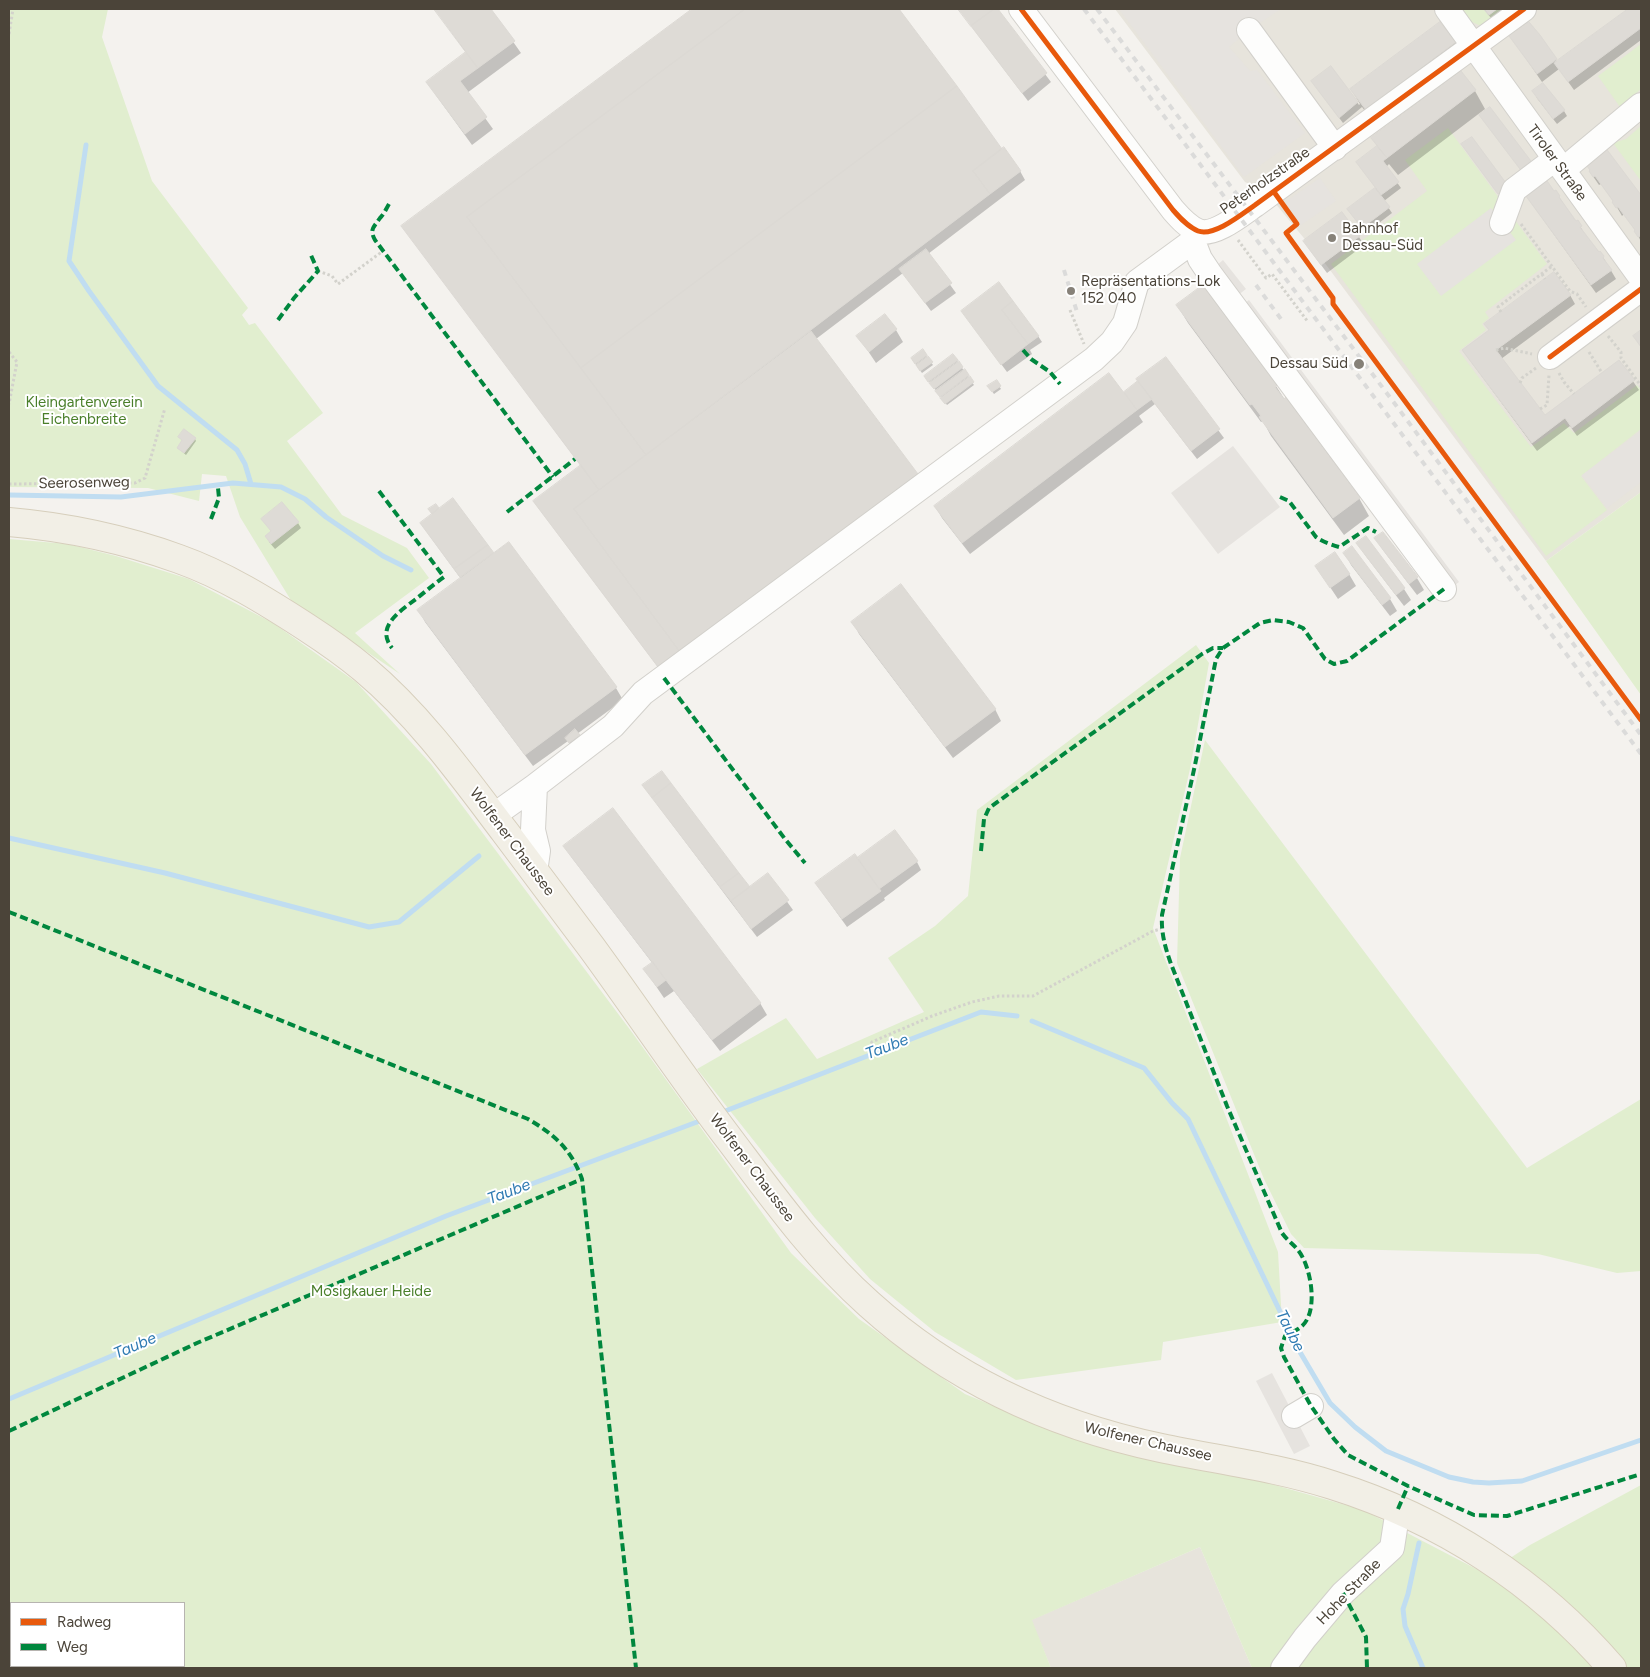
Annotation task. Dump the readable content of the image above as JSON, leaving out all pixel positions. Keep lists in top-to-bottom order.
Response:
{
  "streets": {
    "main road": ["Wolfener Chaussee"],
    "street": ["Tiroler Straße", "Peterholzstraße", "Hohe Straße"],
    "path": ["Seerosenweg"]
  },
  "crossings": [
    ["Tiroler Straße", "Peterholzstraße"],
    ["Wolfener Chaussee", "Hohe Straße"]
  ],
  "water": ["Taube"],
  "parks": ["Kleingartenverein Eichenbreite", "Mosigkauer Heide"],
  "places": ["Bahnhof Dessau-Süd", "Repräsentations-Lok 152 040", "Dessau Süd"],
  "legend": ["Radweg", "Weg"]
}
